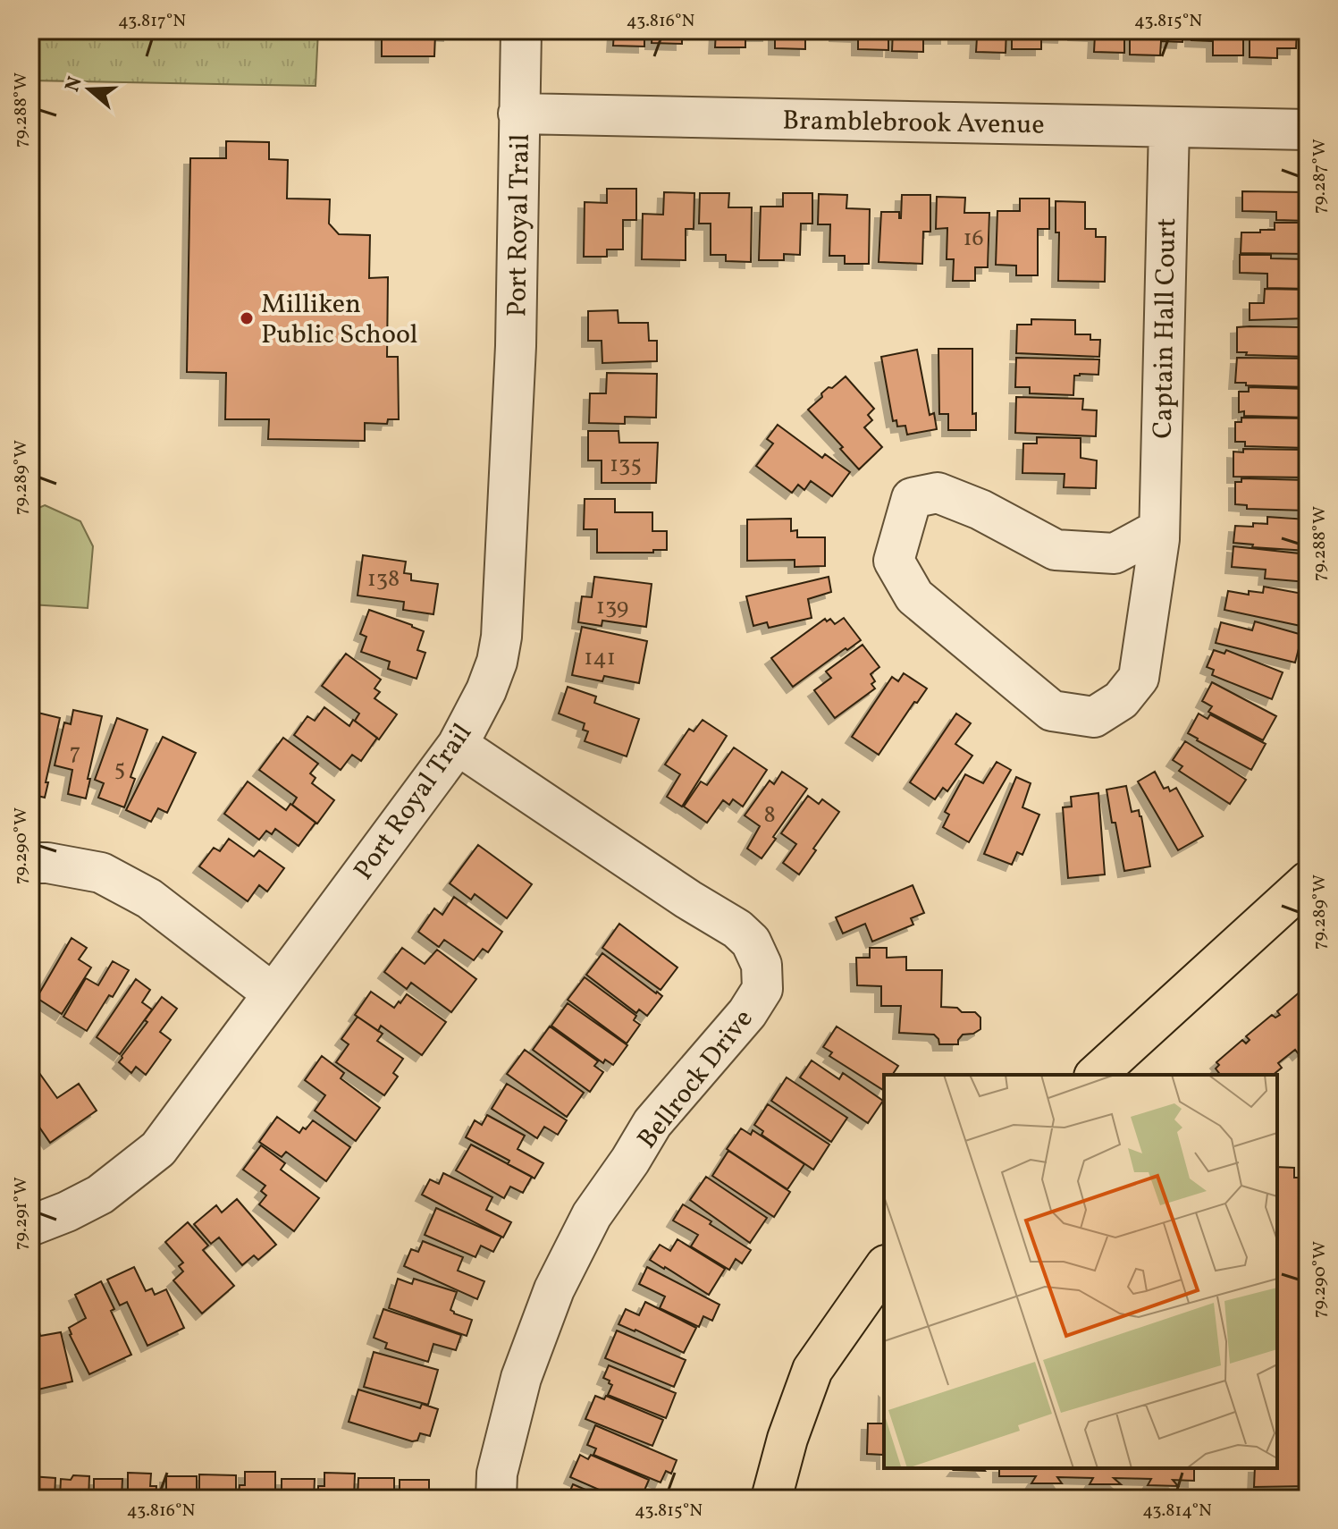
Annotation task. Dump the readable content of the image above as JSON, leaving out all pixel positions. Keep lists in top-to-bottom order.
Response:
{
  "streets": {
    "street": [
      "Bramblebrook Avenue",
      "Port Royal Trail",
      "Captain Hall Court",
      "Bellrock Drive"
    ]
  },
  "crossings": [
    ["Bramblebrook Avenue", "Port Royal Trail"],
    ["Bramblebrook Avenue", "Captain Hall Court"],
    ["Port Royal Trail", "Bellrock Drive"]
  ],
  "places": ["Milliken Public School"],
  "house_numbers": [
    "16",
    "135",
    "138",
    "139",
    "141",
    "7",
    "5",
    "8"
  ],
  "north": "left",
  "coordinates": [
    "43.817°N",
    "43.816°N",
    "43.815°N",
    "79.288°W",
    "79.287°W",
    "79.289°W",
    "79.290°W",
    "79.291°W",
    "43.814°N"
  ]
}
